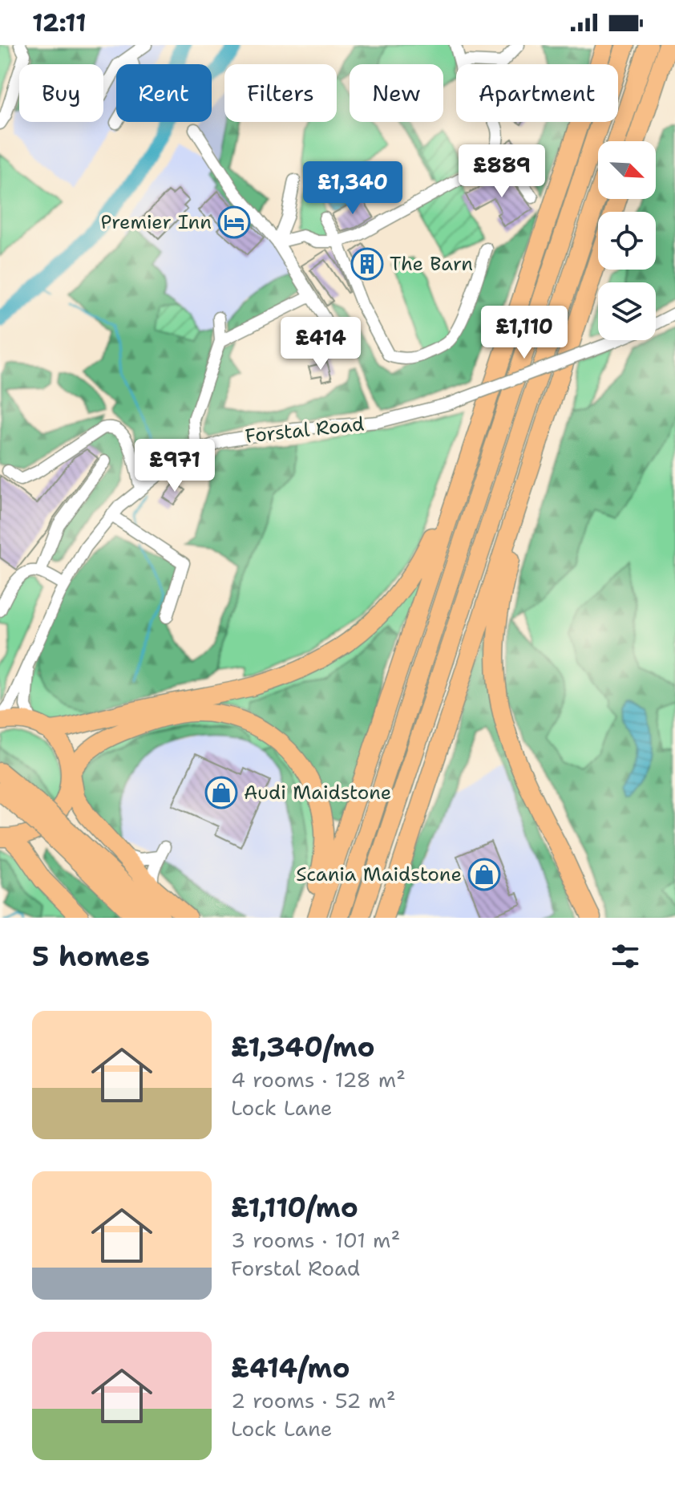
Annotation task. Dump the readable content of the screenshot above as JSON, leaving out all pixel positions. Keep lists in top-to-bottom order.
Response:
{
  "streets": {
    "street": ["Forstal Road"]
  },
  "places": {
    "hotel": ["Premier Inn"],
    "building": ["The Barn"],
    "shop": ["Audi Maidstone", "Scania Maidstone"]
  },
  "north": "bottom right",
  "page": {
    "status": "12:11",
    "chip": [
      "Buy",
      "Rent",
      "Filters",
      "New",
      "Apartment"
    ],
    "price": [
      "£889",
      "£1,340",
      "£1,110",
      "£414",
      "£971"
    ],
    "heading": "5 homes",
    "list": [
      {
        "name": "£1,340/mo",
        "note": "4 rooms · 128 m² · Lock Lane"
      },
      {
        "name": "£1,110/mo",
        "note": "3 rooms · 101 m² · Forstal Road"
      },
      {
        "name": "£414/mo",
        "note": "2 rooms · 52 m² · Lock Lane"
      }
    ]
  }
}
